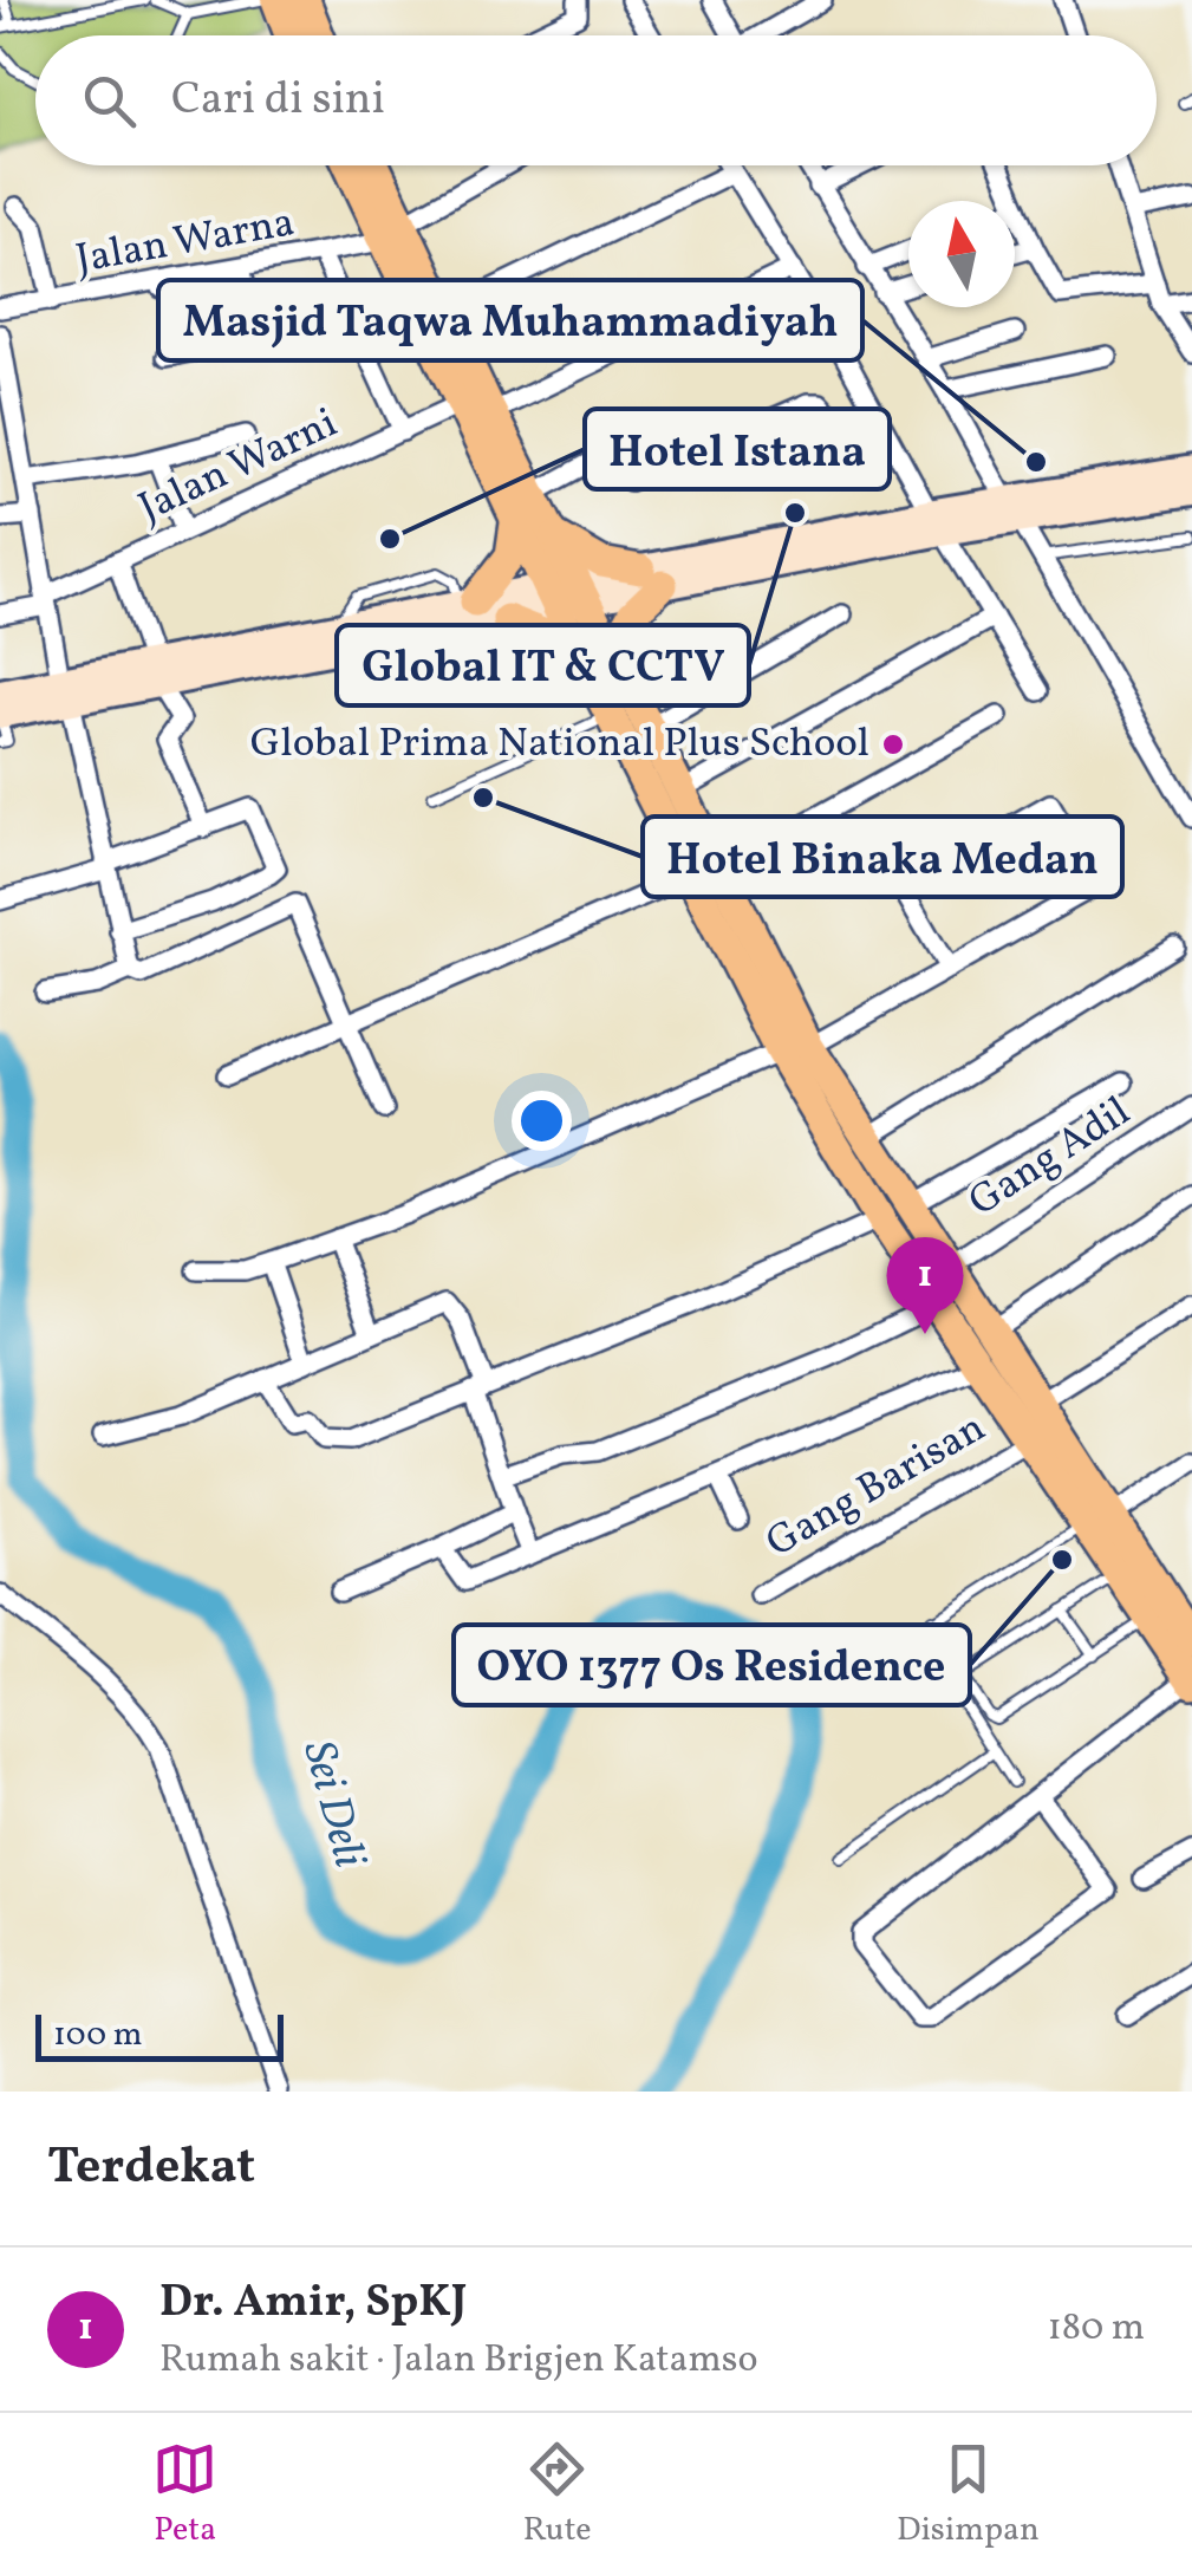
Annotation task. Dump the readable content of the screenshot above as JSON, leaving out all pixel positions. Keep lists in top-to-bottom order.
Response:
{
  "streets": {
    "street": [
      "Jalan Warna",
      "Jalan Warni",
      "Gang Adil",
      "Gang Barisan"
    ]
  },
  "water": ["Sei Deli"],
  "places": [
    "Masjid Taqwa Muhammadiyah",
    "Global IT & CCTV",
    "Hotel Istana",
    "Global Prima National Plus School",
    "Hotel Binaka Medan",
    "OYO 1377 Os Residence"
  ],
  "scale_bar": "100 m",
  "north": "top",
  "page": {
    "search": "Cari di sini",
    "pins": "1",
    "scale": "100 m",
    "heading": "Terdekat",
    "list": [
      {
        "mark": "1",
        "name": "Dr. Amir, SpKJ",
        "note": "Rumah sakit · Jalan Brigjen Katamso",
        "value": "180 m"
      }
    ],
    "nav": ["Peta", "Rute", "Disimpan"]
  }
}
